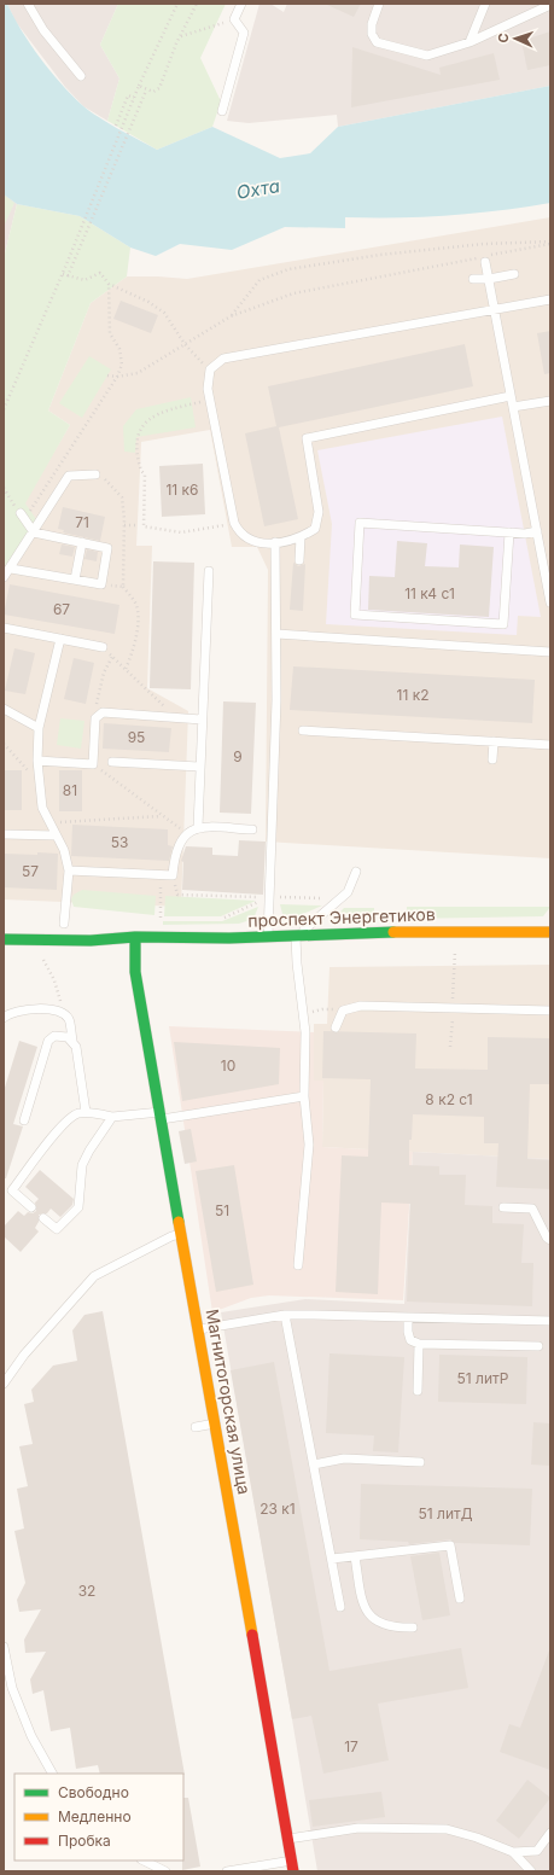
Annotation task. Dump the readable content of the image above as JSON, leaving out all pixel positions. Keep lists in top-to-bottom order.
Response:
{
  "streets": {
    "street": ["проспект Энергетиков", "Магнитогорская улица"]
  },
  "crossings": [
    ["проспект Энергетиков", "Магнитогорская улица"]
  ],
  "water": ["Охта"],
  "house_numbers": [
    "11 к6",
    "71",
    "11 к4 с1",
    "67",
    "11 к2",
    "95",
    "9",
    "81",
    "53",
    "57",
    "10",
    "8 к2 с1",
    "51",
    "51 литР",
    "23 к1",
    "51 литД",
    "32",
    "17"
  ],
  "legend": ["Свободно", "Медленно", "Пробка"],
  "north": "left"
}
